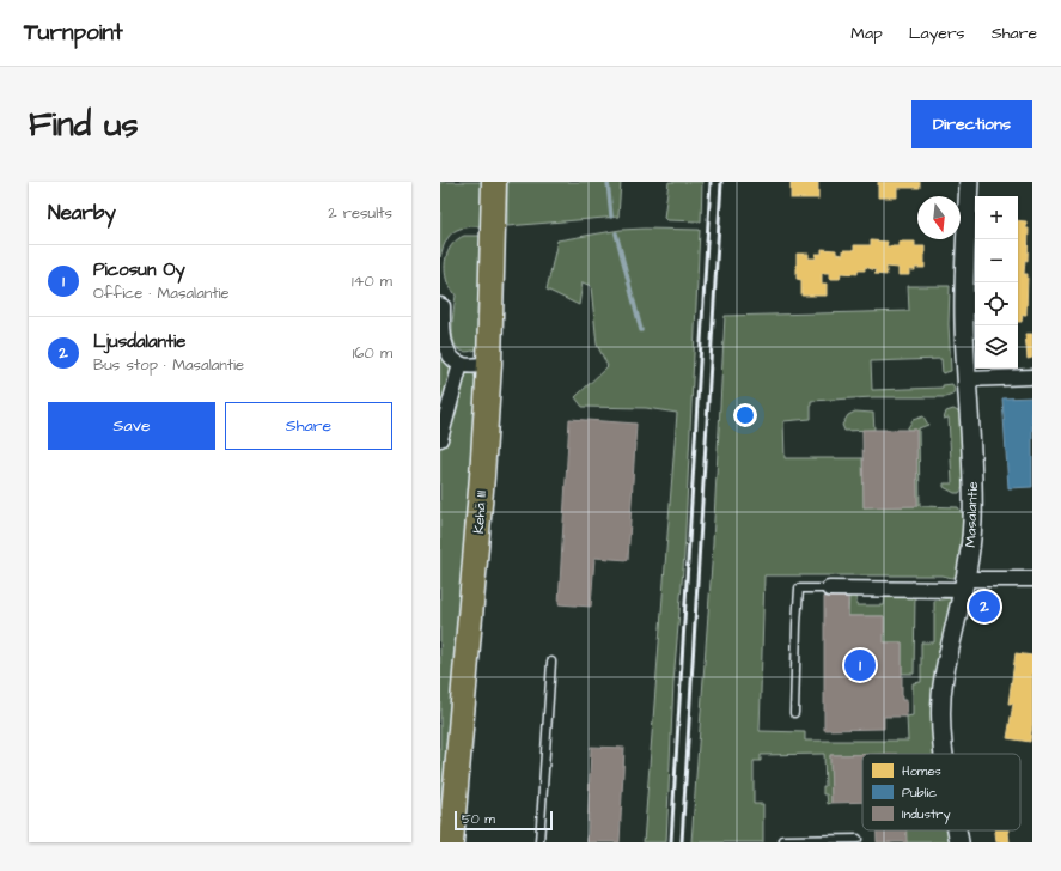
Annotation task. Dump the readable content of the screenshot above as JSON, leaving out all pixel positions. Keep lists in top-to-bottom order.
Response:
{
  "streets": {
    "highway": ["Kehä III"],
    "street": ["Masalantie"]
  },
  "legend": ["Homes", "Public", "Industry"],
  "scale_bar": "50 m",
  "north": "bottom",
  "page": {
    "header": "Turnpoint",
    "nav": ["Map", "Layers", "Share"],
    "buttons": [
      "Directions",
      ["Save", "Share"]
    ],
    "title": "Find us",
    "heading": ["Nearby", "2 results"],
    "map_buttons": ["+", "−"],
    "list": [
      {
        "mark": "1",
        "name": "Picosun Oy",
        "note": "Office · Masalantie",
        "value": "140 m"
      },
      {
        "mark": "2",
        "name": "Ljusdalantie",
        "note": "Bus stop · Masalantie",
        "value": "160 m"
      }
    ],
    "pins": ["2", "1"],
    "scale": "50 m"
  }
}
